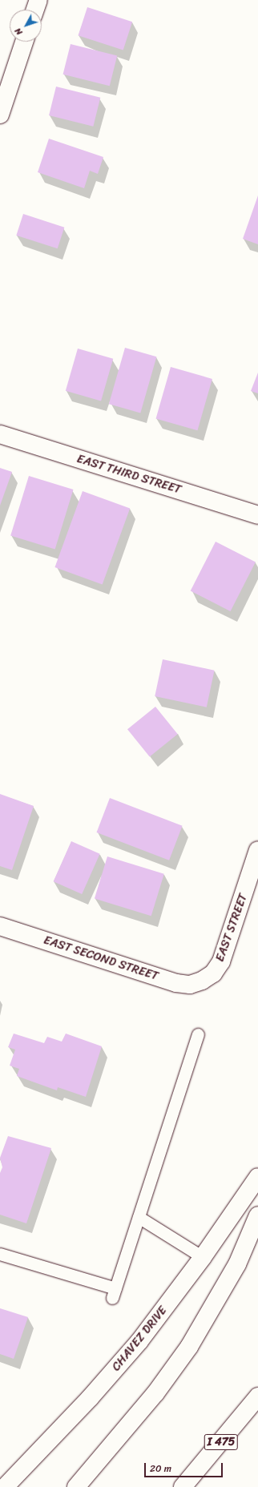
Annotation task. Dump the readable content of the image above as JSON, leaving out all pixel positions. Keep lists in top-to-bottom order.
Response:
{
  "streets": {
    "main road": [
      "EAST THIRD STREET",
      "EAST STREET",
      "EAST SECOND STREET",
      "CHAVEZ DRIVE",
      "I 475"
    ]
  },
  "crossings": [
    ["EAST STREET", "EAST SECOND STREET"]
  ],
  "scale_bar": "20 m",
  "north": "bottom left"
}
